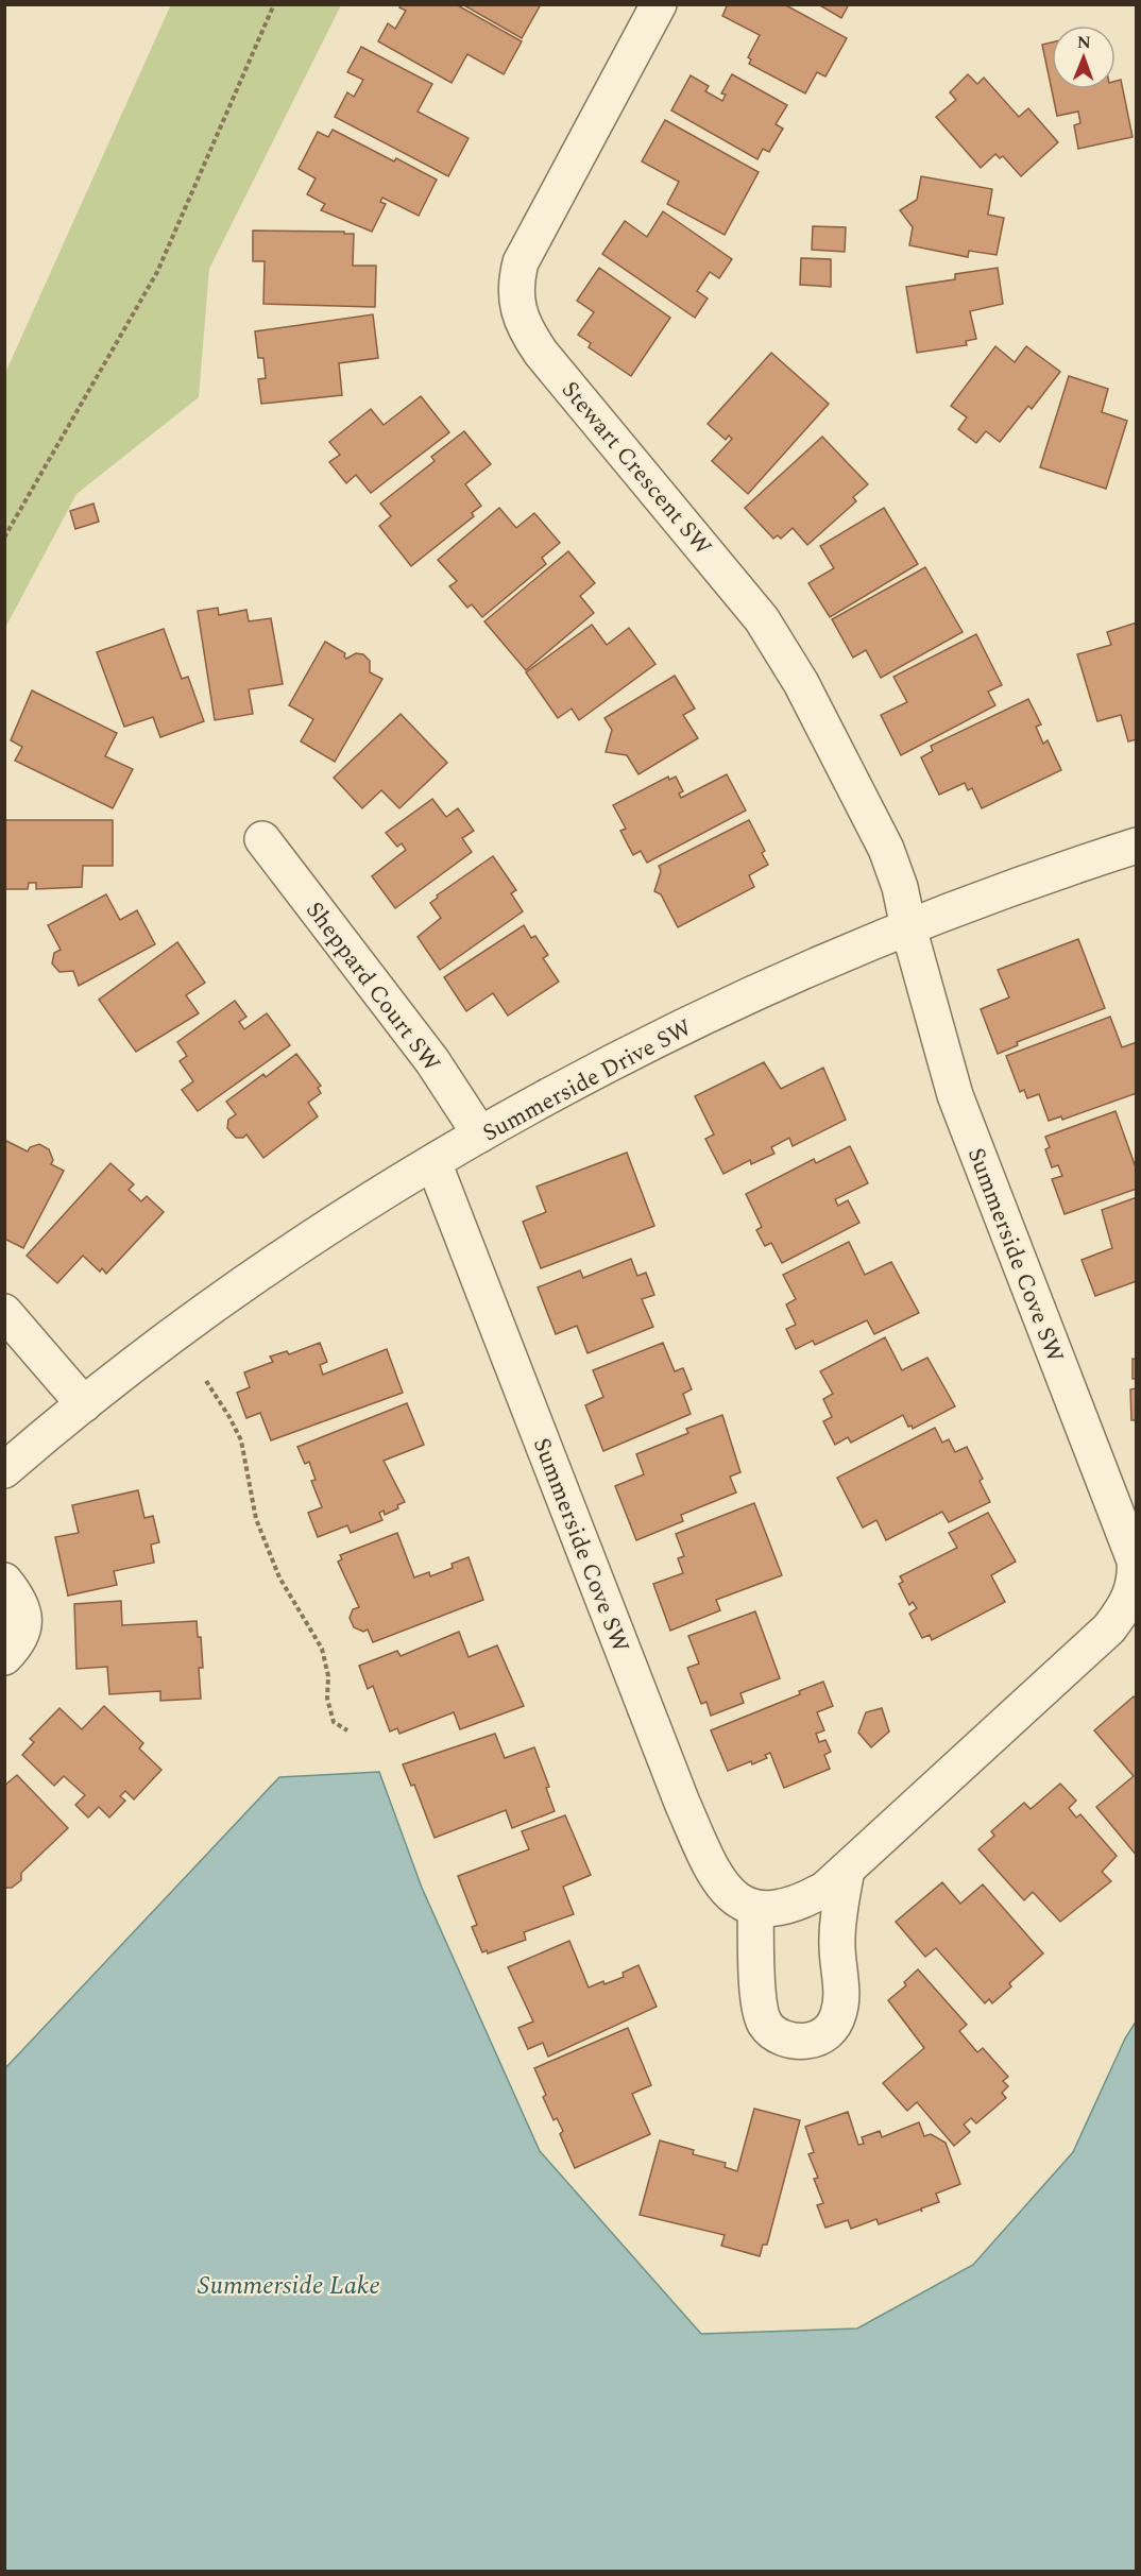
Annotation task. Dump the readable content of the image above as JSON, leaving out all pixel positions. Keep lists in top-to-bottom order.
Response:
{
  "streets": {
    "street": [
      "Stewart Crescent SW",
      "Sheppard Court SW",
      "Summerside Drive SW",
      "Summerside Cove SW"
    ]
  },
  "crossings": [
    ["Stewart Crescent SW", "Summerside Drive SW"],
    ["Stewart Crescent SW", "Summerside Cove SW"],
    ["Sheppard Court SW", "Summerside Drive SW"],
    ["Summerside Drive SW", "Summerside Cove SW"]
  ],
  "water": ["Summerside Lake"],
  "north": "top"
}
